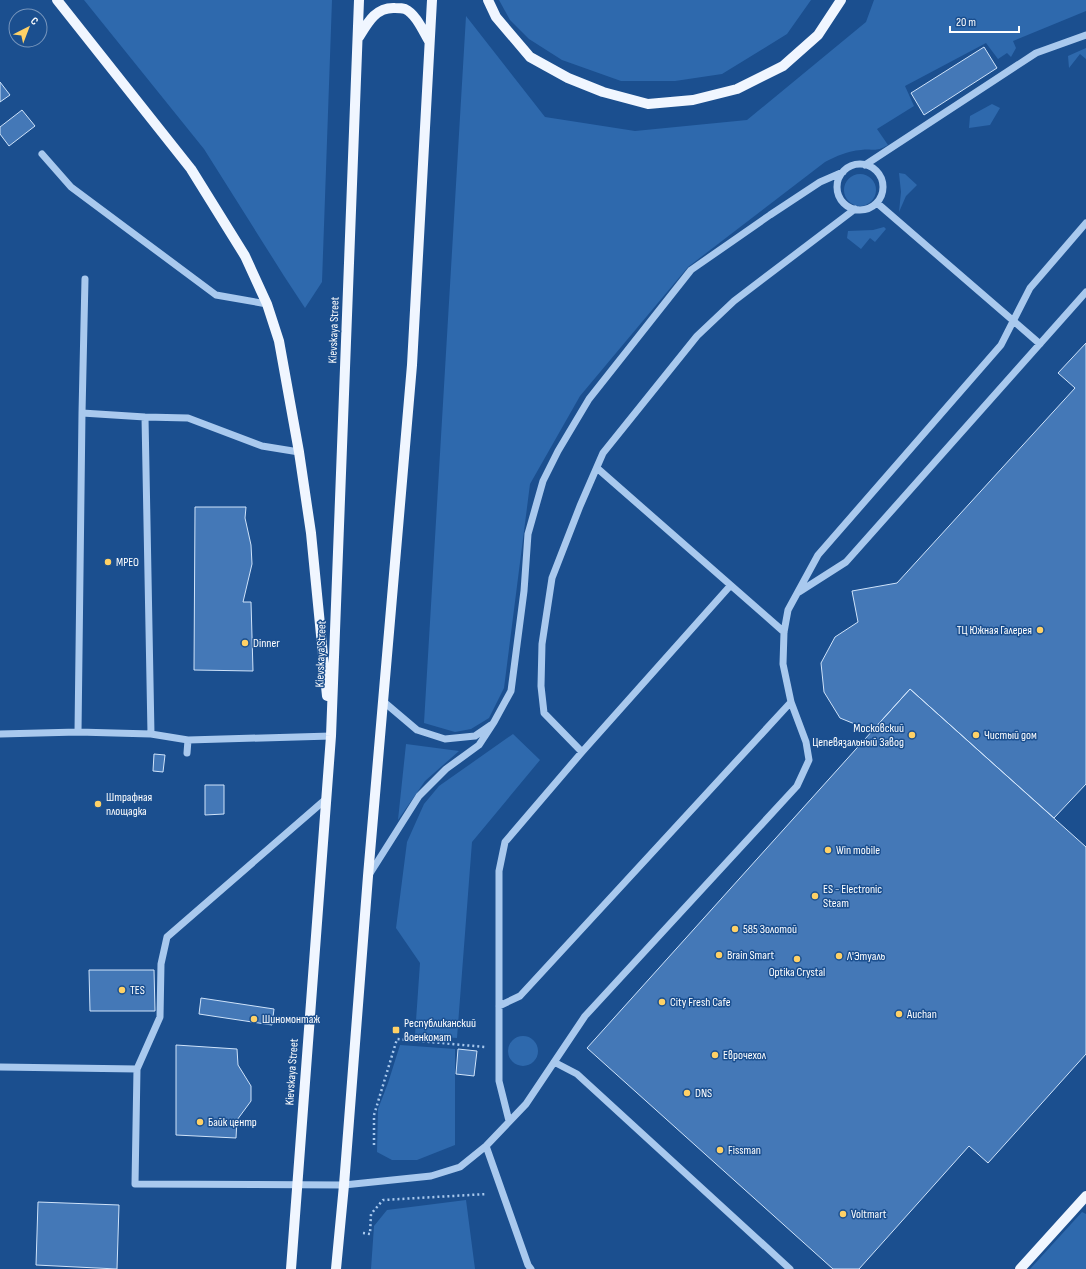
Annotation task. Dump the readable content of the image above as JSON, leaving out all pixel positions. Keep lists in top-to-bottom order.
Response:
{
  "streets": {
    "main road": ["Kievskaya Street"]
  },
  "places": {
    "other": [
      "МРЕО",
      "ТЦ Южная Галерея",
      "Dinner",
      "Московский Цепевязальный Завод",
      "Чистый дом",
      "Штрафная площадка",
      "Win mobile",
      "ES - Electronic Steam",
      "585 Золотой",
      "Brain Smart",
      "Л'Этуаль",
      "Optika Crystal",
      "TES",
      "City Fresh Cafe",
      "Auchan",
      "Шиномонтаж",
      "Еврочехол",
      "DNS",
      "Байк центр",
      "Fissman",
      "Voltmart"
    ],
    "transit": ["Республиканский военкомат"]
  },
  "scale_bar": "20 m",
  "north": "top right"
}
